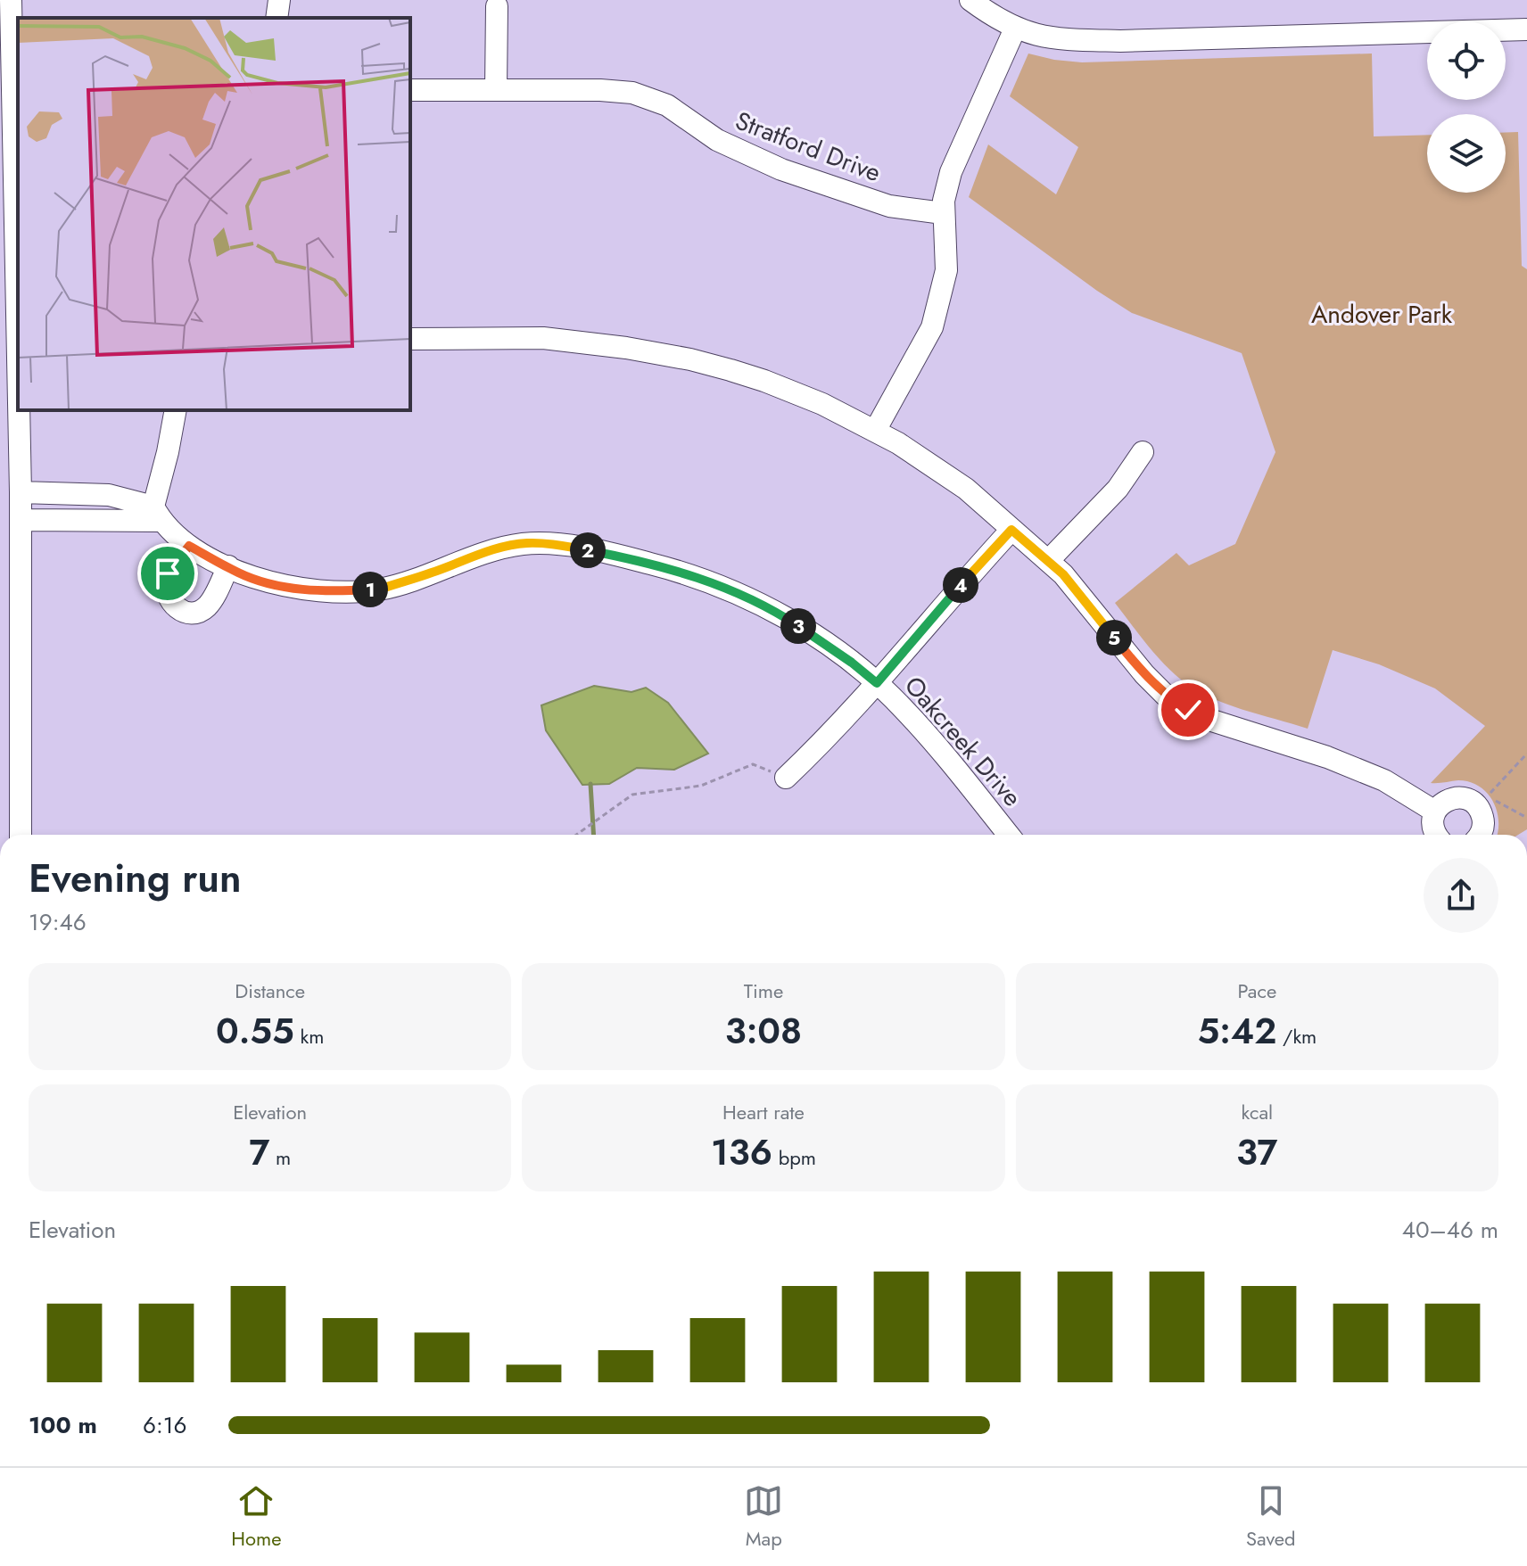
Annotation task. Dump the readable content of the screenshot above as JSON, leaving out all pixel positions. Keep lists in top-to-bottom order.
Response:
{
  "streets": {
    "street": ["Stratford Drive", "Oakcreek Drive"]
  },
  "parks": ["Andover Park"],
  "page": {
    "pins": [
      "2",
      "4",
      "1",
      "3",
      "5"
    ],
    "heading": ["Evening run", "19:46"],
    "stats": [
      ["Distance", "0.55 km"],
      ["Time", "3:08"],
      ["Pace", "5:42 /km"],
      ["Elevation", "7 m"],
      ["Heart rate", "136 bpm"],
      ["kcal", "37"]
    ],
    "chart": ["Elevation", "40–46 m"],
    "list": [
      {
        "name": "100 m",
        "note": "6:16"
      }
    ],
    "tabs": ["Home", "Map", "Saved"]
  }
}
